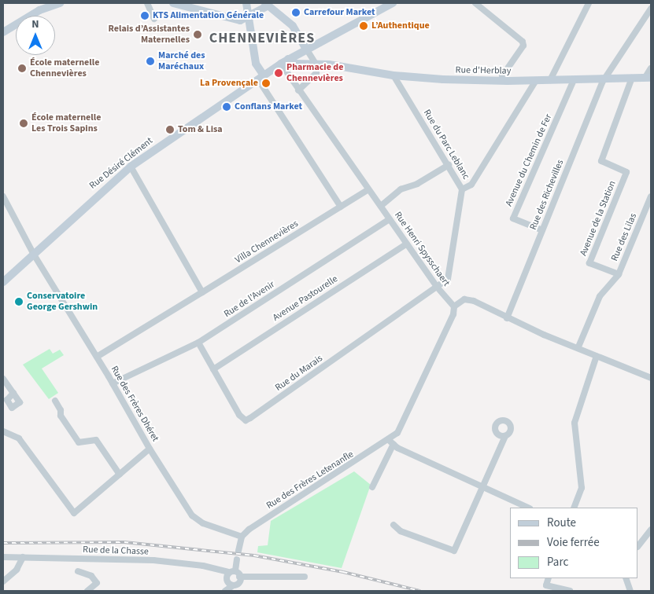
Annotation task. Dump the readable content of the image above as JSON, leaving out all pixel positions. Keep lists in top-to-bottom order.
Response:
{
  "streets": {
    "main road": ["Rue d'Herblay", "Rue Désiré Clément"],
    "street": [
      "Rue du Parc Leblanc",
      "Avenue du Chemin de Fer",
      "Rue des Richevilles",
      "Avenue de la Station",
      "Rue des Lilas",
      "Villa Chennevières",
      "Rue Henri Spysschaert",
      "Avenue Pastourelle",
      "Rue de l'Avenir",
      "Rue du Marais",
      "Rue des Frères Dhéret",
      "Rue des Frères Letenanfle",
      "Rue de la Chasse"
    ]
  },
  "crossings": [
    ["Rue d'Herblay", "Rue du Parc Leblanc"],
    ["Rue d'Herblay", "Avenue du Chemin de Fer"],
    ["Rue d'Herblay", "Rue Désiré Clément"],
    ["Rue d'Herblay", "Rue des Richevilles"],
    ["Rue d'Herblay", "Avenue de la Station"],
    ["Avenue du Chemin de Fer", "Rue des Richevilles"],
    ["Rue Désiré Clément", "Rue Henri Spysschaert"],
    ["Rue Désiré Clément", "Rue des Frères Dhéret"],
    ["Avenue de la Station", "Rue des Lilas"],
    ["Villa Chennevières", "Rue Henri Spysschaert"],
    ["Villa Chennevières", "Rue des Frères Dhéret"],
    ["Rue Henri Spysschaert", "Avenue Pastourelle"],
    ["Rue Henri Spysschaert", "Rue de l'Avenir"],
    ["Rue Henri Spysschaert", "Rue du Marais"],
    ["Avenue Pastourelle", "Rue du Marais"],
    ["Rue de l'Avenir", "Rue du Marais"],
    ["Rue de l'Avenir", "Rue des Frères Dhéret"],
    ["Rue des Frères Dhéret", "Rue des Frères Letenanfle"]
  ],
  "districts": ["CHENNEVIÈRES"],
  "places": [
    "Carrefour Market",
    "KTS Alimentation Générale",
    "L’Authentique",
    "Relais d’Assistantes Maternelles",
    "Marché des Maréchaux",
    "École maternelle Chennevières",
    "Pharmacie de Chennevières",
    "La Provençale",
    "Conflans Market",
    "École maternelle Les Trois Sapins",
    "Tom & Lisa",
    "Conservatoire George Gershwin"
  ],
  "legend": ["Route", "Voie ferrée", "Parc"],
  "north": "top"
}
